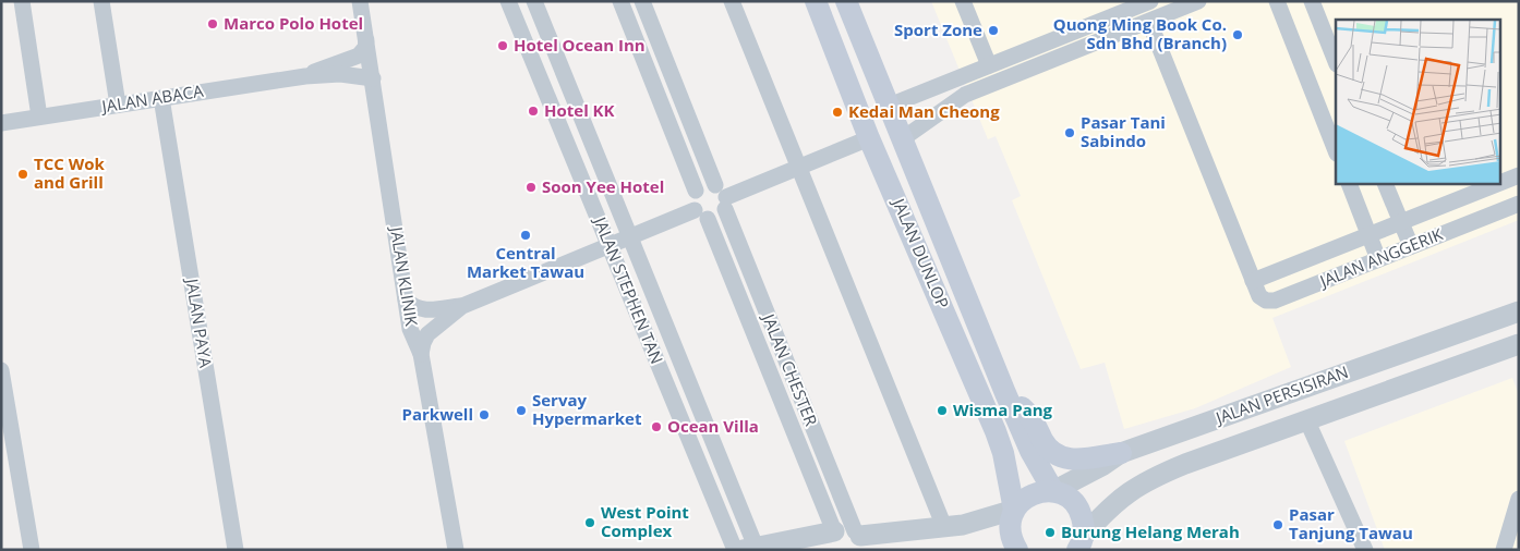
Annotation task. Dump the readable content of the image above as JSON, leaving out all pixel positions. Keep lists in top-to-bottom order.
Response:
{
  "streets": {
    "main road": ["JALAN DUNLOP"],
    "street": [
      "JALAN ABACA",
      "JALAN ANGGERIK",
      "JALAN KLINIK",
      "JALAN STEPHEN TAN",
      "JALAN PAYA",
      "JALAN CHESTER",
      "JALAN PERSISIRAN"
    ]
  },
  "crossings": [
    ["JALAN ABACA", "JALAN PAYA"],
    ["JALAN DUNLOP", "JALAN PERSISIRAN"]
  ],
  "places": [
    "Marco Polo Hotel",
    "Sport Zone",
    "Quong Ming Book Co. Sdn Bhd (Branch)",
    "Hotel Ocean Inn",
    "Hotel KK",
    "Kedai Man Cheong",
    "Pasar Tani Sabindo",
    "TCC Wok and Grill",
    "Soon Yee Hotel",
    "Central Market Tawau",
    "Servay Hypermarket",
    "Wisma Pang",
    "Parkwell",
    "Ocean Villa",
    "West Point Complex",
    "Pasar Tanjung Tawau",
    "Burung Helang Merah"
  ]
}
